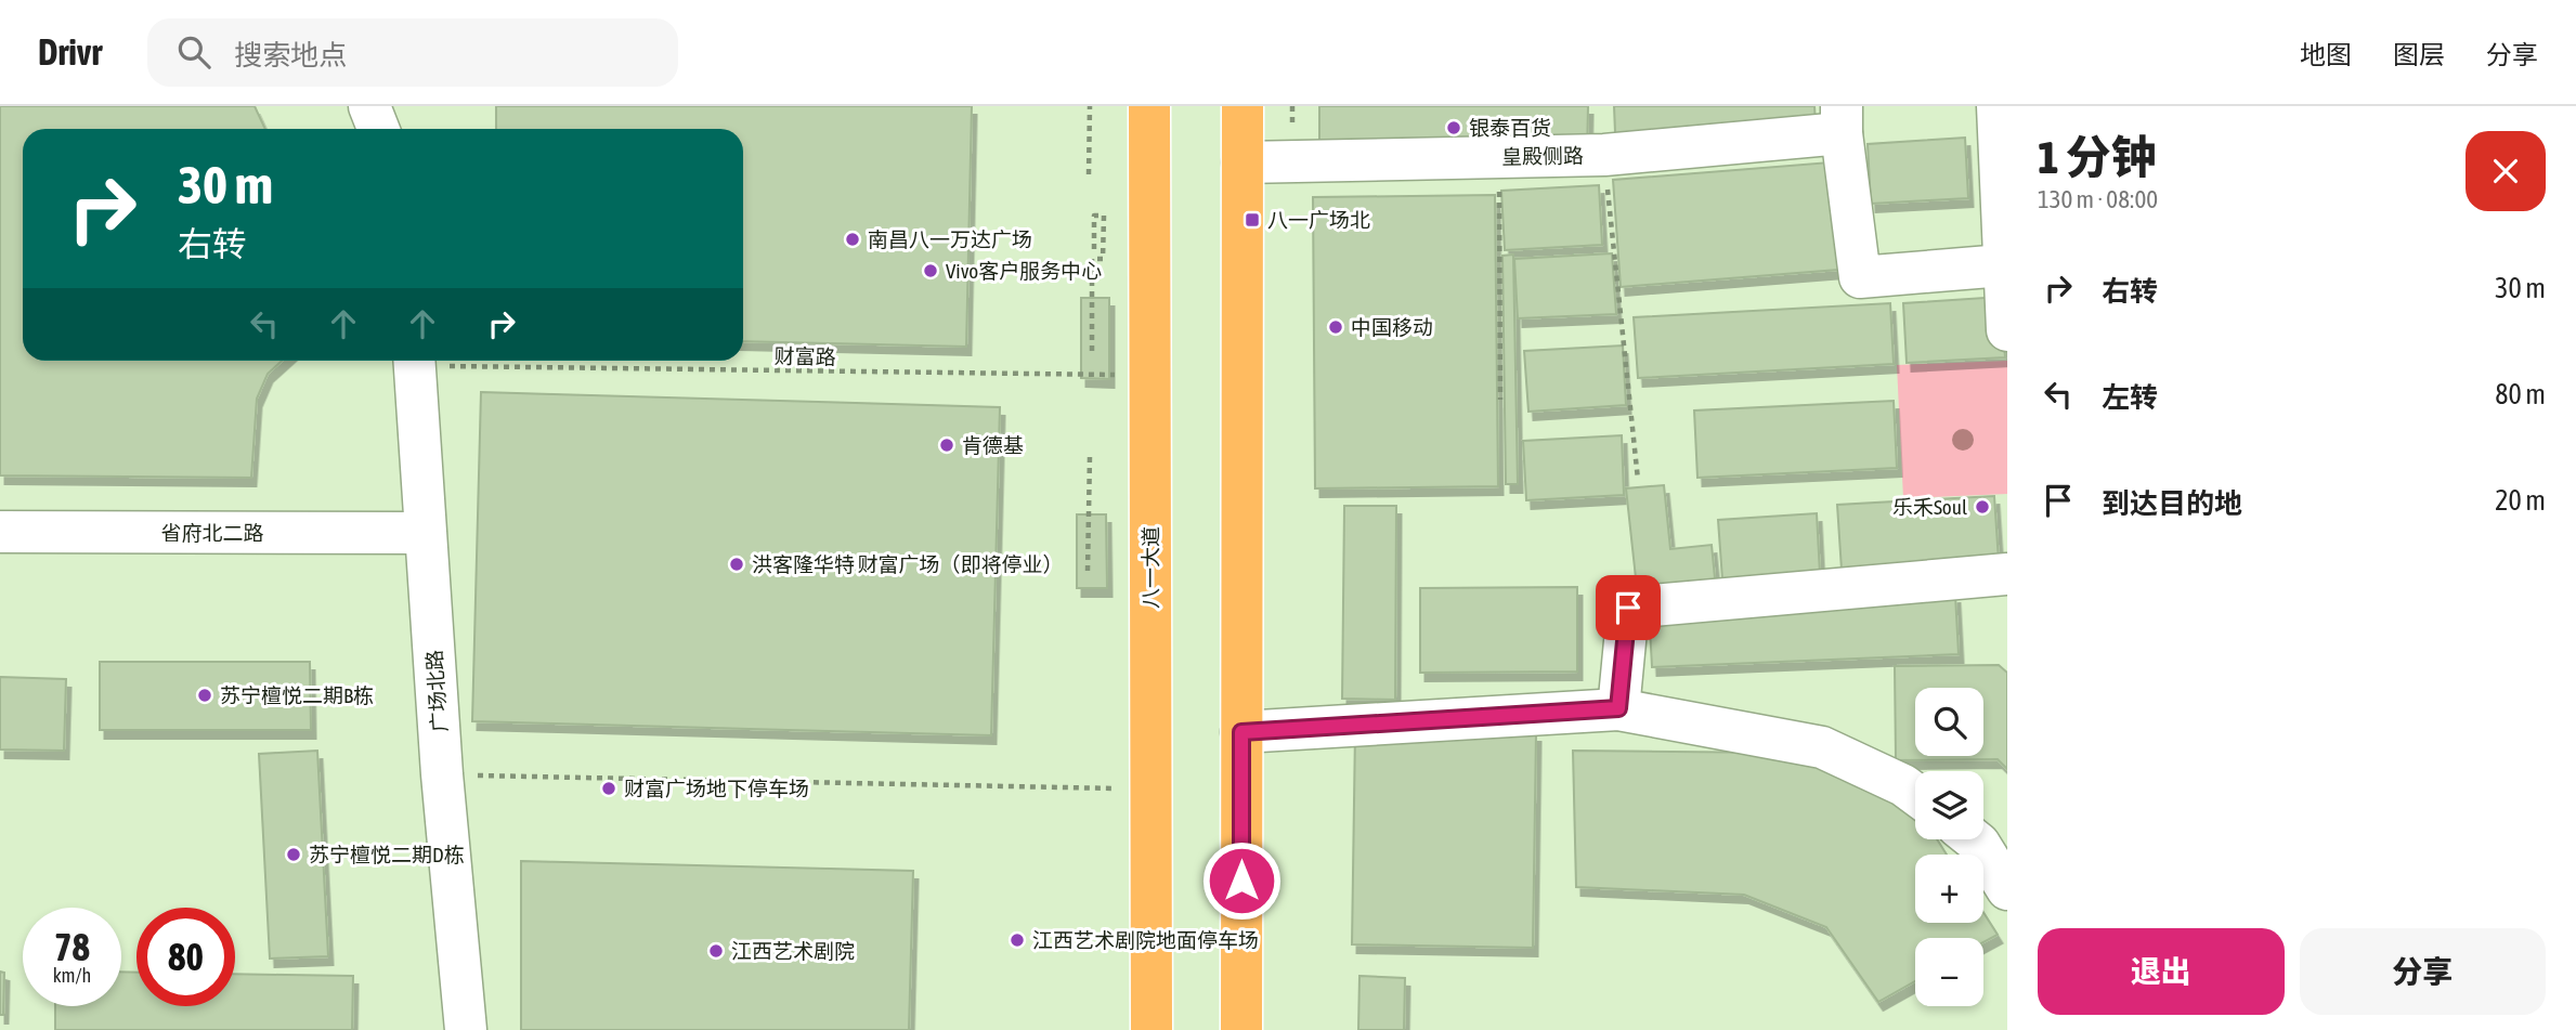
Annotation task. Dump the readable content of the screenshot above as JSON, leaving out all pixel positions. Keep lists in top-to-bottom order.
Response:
{
  "streets": {
    "highway": ["八一大道"],
    "street": ["皇殿侧路", "省府北二路", "广场北路"],
    "path": ["财富路"]
  },
  "crossings": [
    ["财富路", "八一大道"],
    ["省府北二路", "广场北路"]
  ],
  "places": {
    "other": [
      "银泰百货",
      "南昌八一万达广场",
      "Vivo客户服务中心",
      "中国移动",
      "肯德基",
      "乐禾Soul",
      "洪客隆华特 财富广场（即将停业）",
      "苏宁檀悦二期B栋",
      "财富广场地下停车场",
      "苏宁檀悦二期D栋",
      "江西艺术剧院地面停车场",
      "江西艺术剧院"
    ],
    "transit": ["八一广场北"]
  },
  "page": {
    "header": "Drivr",
    "search": "搜索地点",
    "nav": ["地图", "图层", "分享"],
    "heading": ["1 分钟", "130 m · 08:00"],
    "turn": ["30 m", "右转"],
    "list": [
      {
        "name": "右转",
        "value": "30 m"
      },
      {
        "name": "左转",
        "value": "80 m"
      },
      {
        "name": "到达目的地",
        "value": "20 m"
      }
    ],
    "map_buttons": ["+", "−"],
    "speed": "78 km/h",
    "limit": "80",
    "buttons": ["退出", "分享"]
  }
}
